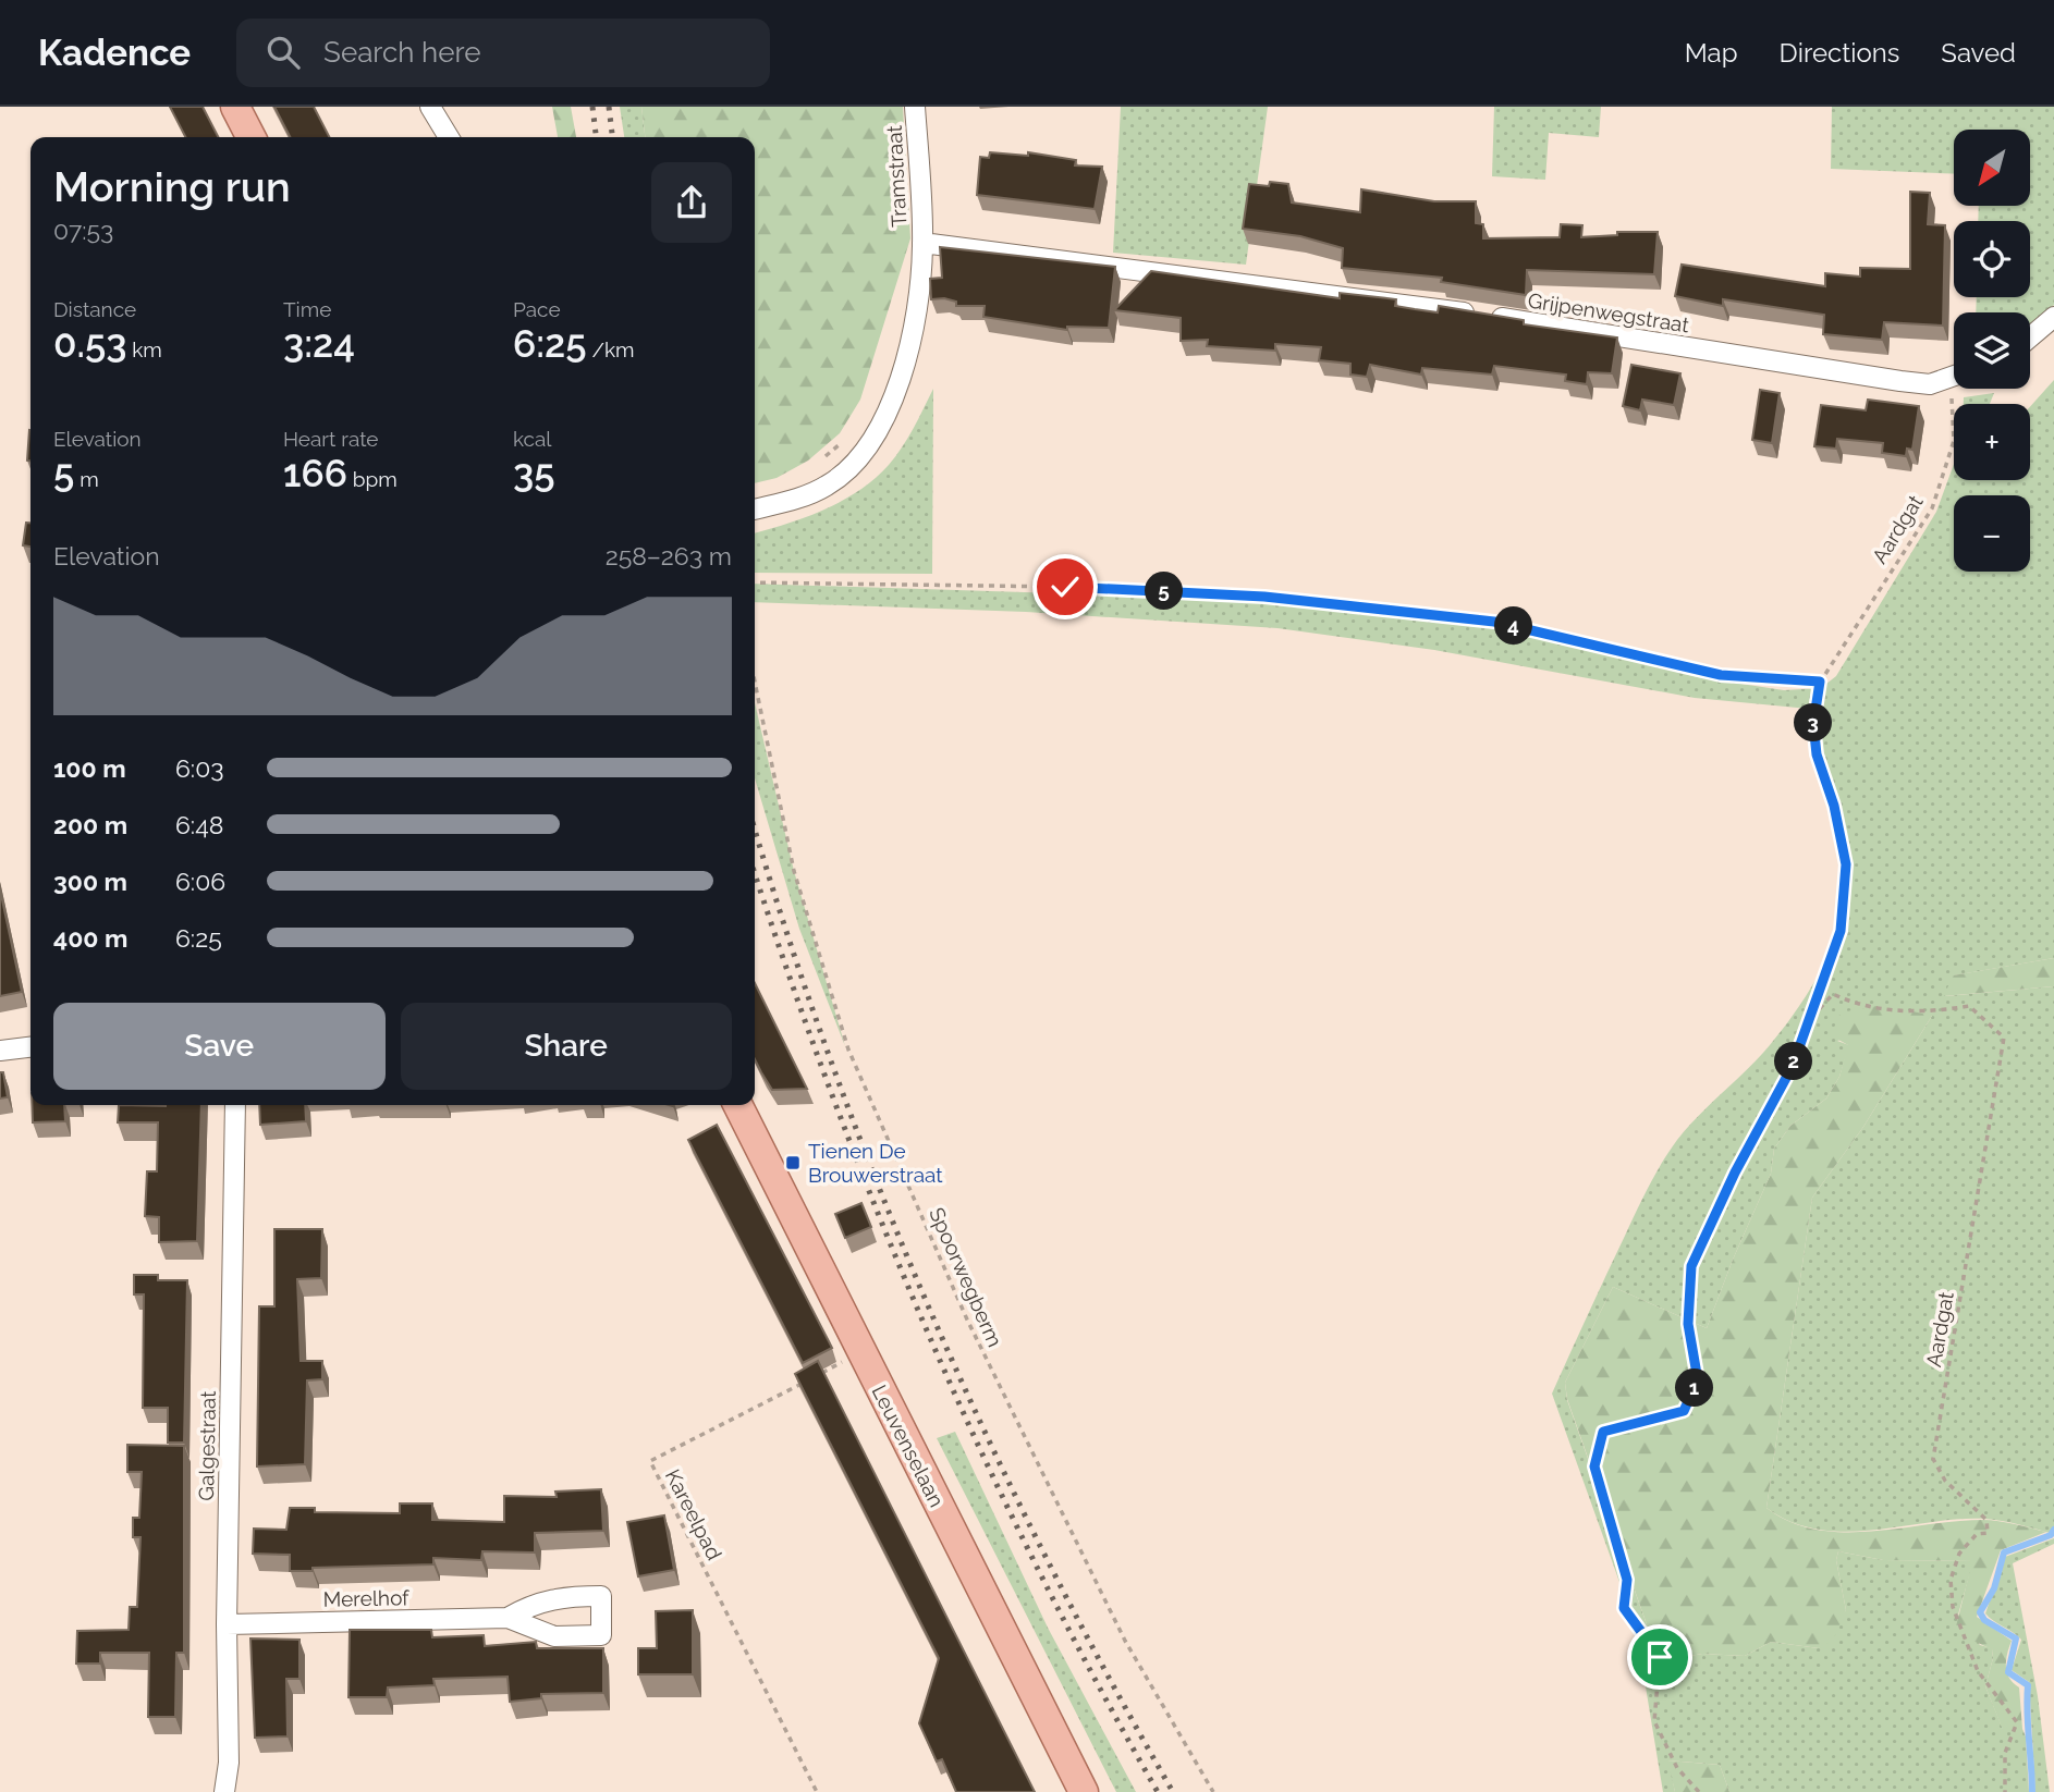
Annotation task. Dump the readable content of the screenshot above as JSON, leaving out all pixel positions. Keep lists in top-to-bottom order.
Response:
{
  "streets": {
    "main road": ["Leuvenselaan"],
    "street": [
      "Tramstraat",
      "Grijpenwegstraat",
      "Galgestraat",
      "Merelhof"
    ],
    "path": ["Aardgat", "Spoorwegberm", "Kareelpad"]
  },
  "crossings": [
    ["Tramstraat", "Grijpenwegstraat"],
    ["Galgestraat", "Merelhof"]
  ],
  "places": {
    "transit": ["Tienen De Brouwerstraat"]
  },
  "north": "bottom left",
  "page": {
    "header": "Kadence",
    "search": "Search here",
    "nav": ["Map", "Directions", "Saved"],
    "map_buttons": ["+", "−"],
    "heading": ["Morning run", "07:53"],
    "stats": [
      ["Distance", "0.53 km"],
      ["Time", "3:24"],
      ["Pace", "6:25 /km"],
      ["Elevation", "5 m"],
      ["Heart rate", "166 bpm"],
      ["kcal", "35"]
    ],
    "chart": ["Elevation", "258–263 m"],
    "pins": [
      "5",
      "4",
      "3",
      "2",
      "1"
    ],
    "list": [
      {
        "name": "100 m",
        "note": "6:03"
      },
      {
        "name": "200 m",
        "note": "6:48"
      },
      {
        "name": "300 m",
        "note": "6:06"
      },
      {
        "name": "400 m",
        "note": "6:25"
      }
    ],
    "buttons": ["Save", "Share"]
  }
}
